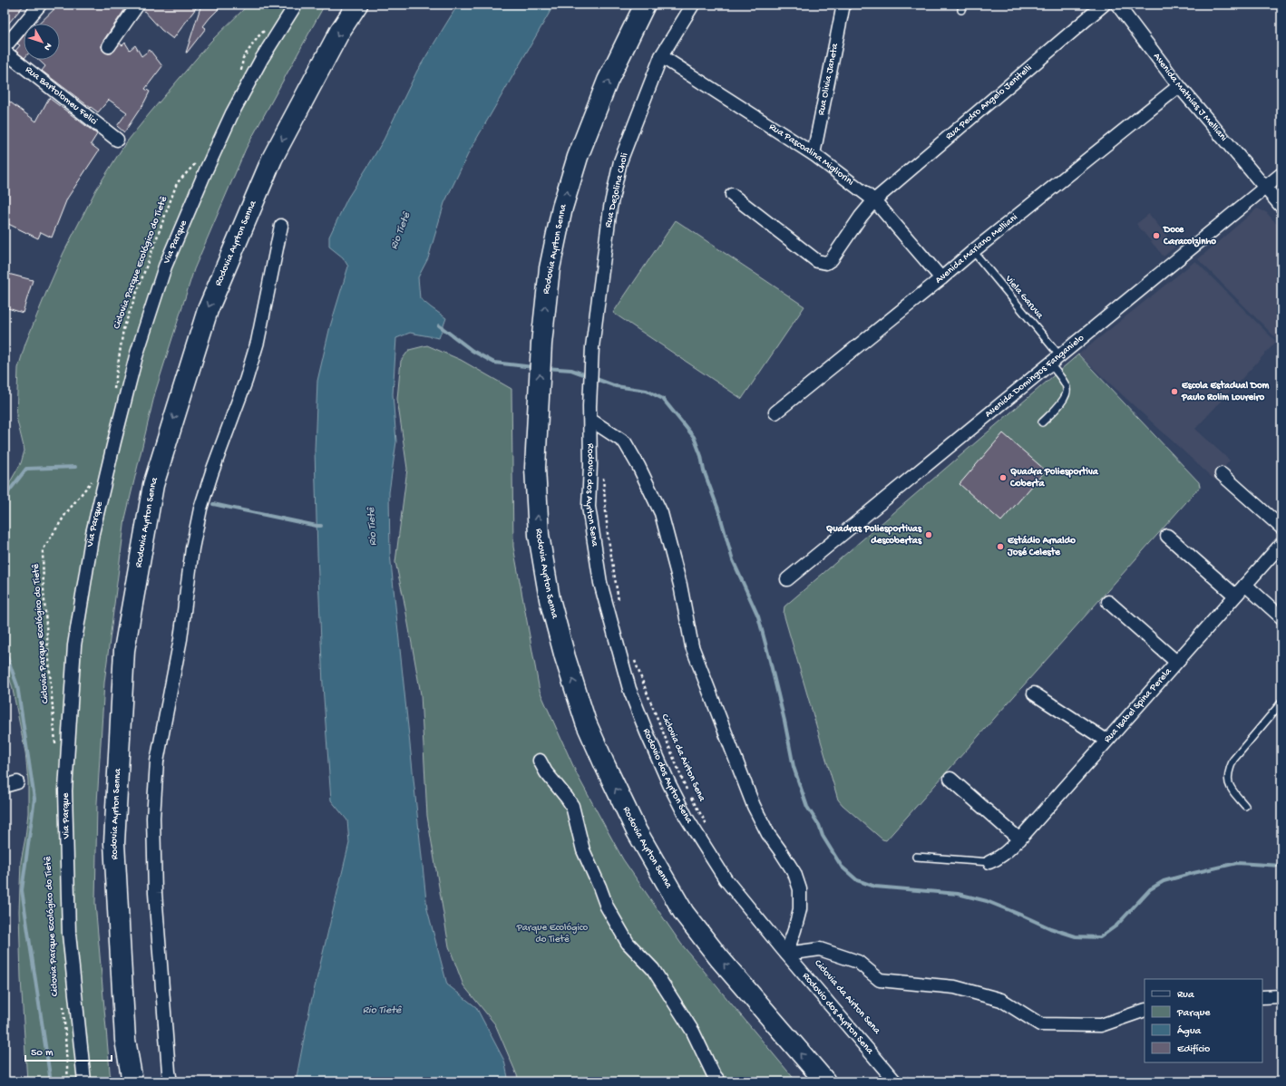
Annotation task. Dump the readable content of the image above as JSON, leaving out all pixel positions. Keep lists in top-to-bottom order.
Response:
{
  "streets": {
    "highway": ["Rodovia Ayrton Senna"],
    "street": [
      "Rua Olivia Janeta",
      "Rua Bartolomeu Felici",
      "Avenida Mathias J Melliani",
      "Rua Pedro Angelo Jenitelli",
      "Rua Pascoalina Migliorini",
      "Rua Dezolina Choli",
      "Via Parque",
      "Avenida Mariano Melliani",
      "Avenida Domingos Fanganielo",
      "Rodovio dos Ayrton Sena",
      "Rua Isabel Spina Perela"
    ],
    "lane": ["Viela Garuva"],
    "path": ["Ciclovia Parque Ecológico do Tietê", "Ciclovia da Airton Sena"]
  },
  "crossings": [
    ["Rua Olivia Janeta", "Rua Pascoalina Migliorini"],
    ["Avenida Mathias J Melliani", "Avenida Mariano Melliani"],
    ["Avenida Mathias J Melliani", "Avenida Domingos Fanganielo"],
    ["Rua Pedro Angelo Jenitelli", "Rua Pascoalina Migliorini"],
    ["Rua Pascoalina Migliorini", "Rua Dezolina Choli"],
    ["Rua Pascoalina Migliorini", "Avenida Mariano Melliani"],
    ["Rua Dezolina Choli", "Rodovio dos Ayrton Sena"],
    ["Avenida Mariano Melliani", "Viela Garuva"],
    ["Viela Garuva", "Avenida Domingos Fanganielo"]
  ],
  "water": ["Rio Tietê"],
  "parks": ["Parque Ecológico do Tietê"],
  "places": [
    "Doce Caracolzinho",
    "Escola Estadual Dom Paulo Rolim Loureiro",
    "Quadra Poliesportiva Coberta",
    "Quadras Poliesportivas descobertas",
    "Estádio Arnaldo José Celeste"
  ],
  "legend": [
    "Rua",
    "Parque",
    "Água",
    "Edifício"
  ],
  "scale_bar": "50 m",
  "north": "bottom right"
}
